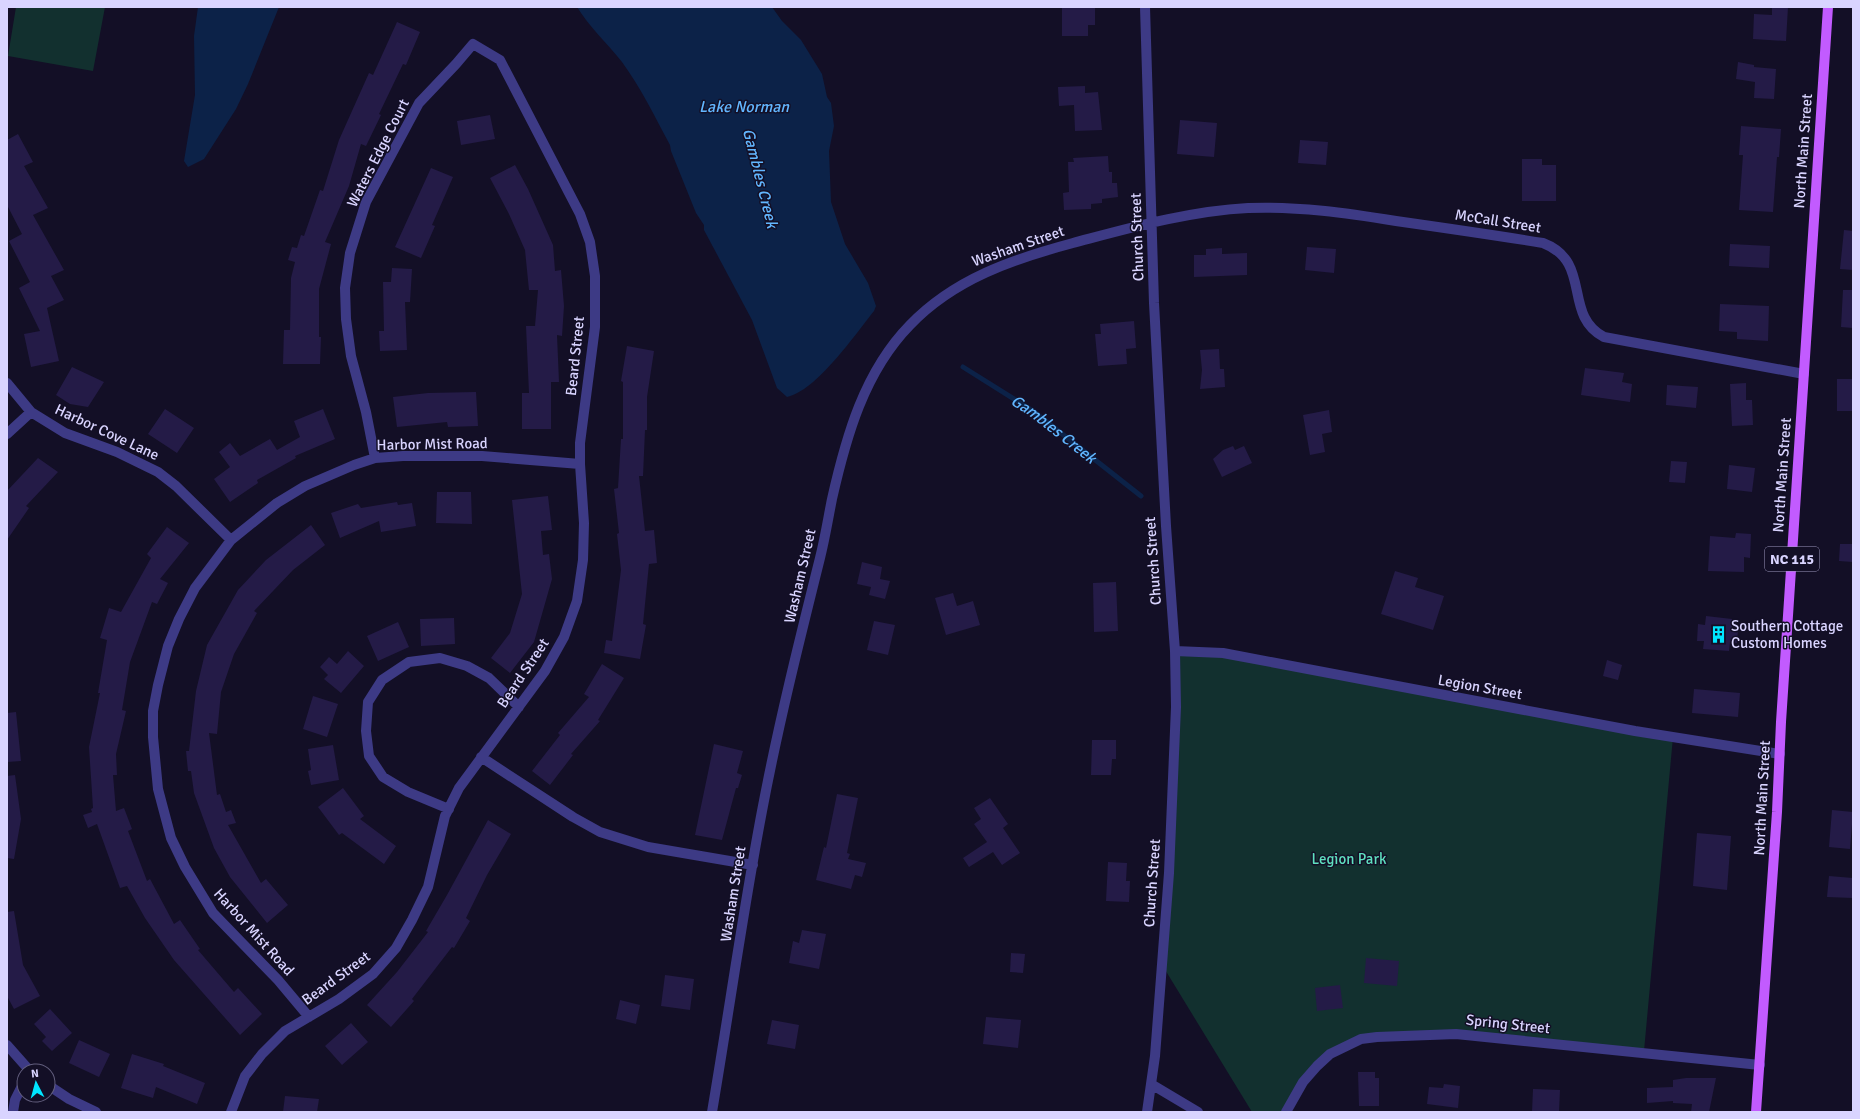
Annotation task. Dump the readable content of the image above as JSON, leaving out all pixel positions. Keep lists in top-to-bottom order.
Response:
{
  "streets": {
    "main road": ["North Main Street", "NC 115"],
    "street": [
      "Waters Edge Court",
      "McCall Street",
      "Church Street",
      "Washam Street",
      "Beard Street",
      "Harbor Cove Lane",
      "Harbor Mist Road",
      "Legion Street",
      "Spring Street"
    ]
  },
  "crossings": [
    ["North Main Street", "McCall Street"],
    ["North Main Street", "Legion Street"],
    ["North Main Street", "Spring Street"],
    ["Waters Edge Court", "Beard Street"],
    ["Waters Edge Court", "Harbor Mist Road"],
    ["McCall Street", "Church Street"],
    ["McCall Street", "Washam Street"],
    ["Church Street", "Washam Street"],
    ["Church Street", "Legion Street"],
    ["Beard Street", "Harbor Mist Road"],
    ["Harbor Cove Lane", "Harbor Mist Road"]
  ],
  "water": ["Lake Norman", "Gambles Creek"],
  "parks": ["Legion Park"],
  "places": {
    "building": ["Southern Cottage Custom Homes"]
  },
  "north": "top"
}
